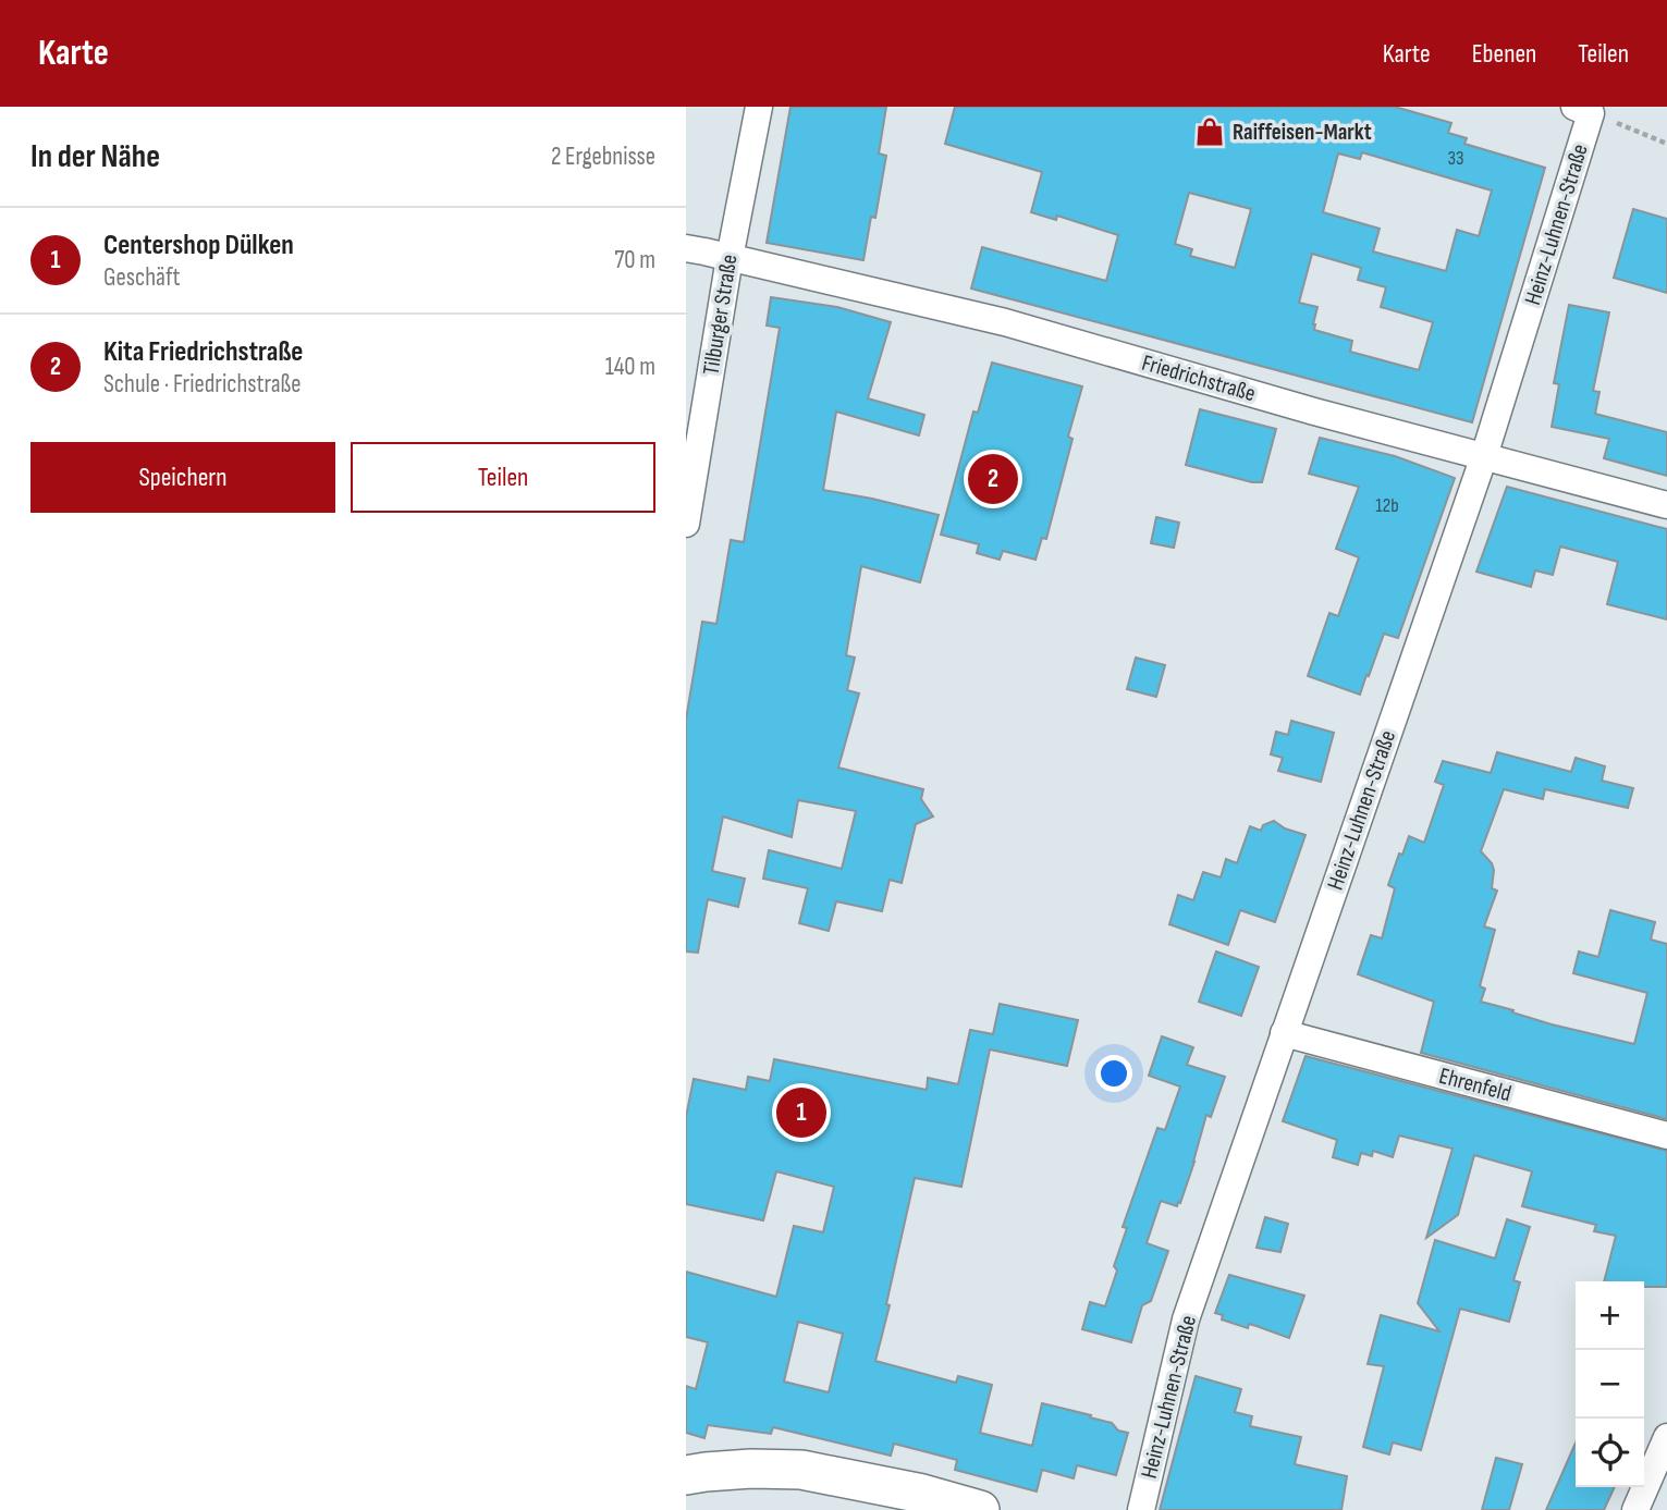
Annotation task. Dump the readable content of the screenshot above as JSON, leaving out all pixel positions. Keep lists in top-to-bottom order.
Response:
{
  "streets": {
    "street": [
      "Heinz-Luhnen-Straße",
      "Tilburger Straße",
      "Friedrichstraße",
      "Ehrenfeld"
    ]
  },
  "crossings": [
    ["Heinz-Luhnen-Straße", "Friedrichstraße"],
    ["Heinz-Luhnen-Straße", "Ehrenfeld"],
    ["Tilburger Straße", "Friedrichstraße"]
  ],
  "places": {
    "shop": ["Raiffeisen-Markt"]
  },
  "house_numbers": ["33", "12b"],
  "page": {
    "header": "Karte",
    "nav": ["Karte", "Ebenen", "Teilen"],
    "heading": ["In der Nähe", "2 Ergebnisse"],
    "list": [
      {
        "mark": "1",
        "name": "Centershop Dülken",
        "note": "Geschäft",
        "value": "70 m"
      },
      {
        "mark": "2",
        "name": "Kita Friedrichstraße",
        "note": "Schule · Friedrichstraße",
        "value": "140 m"
      }
    ],
    "buttons": ["Speichern", "Teilen"],
    "pins": ["2", "1"],
    "map_buttons": ["+", "−"]
  }
}
